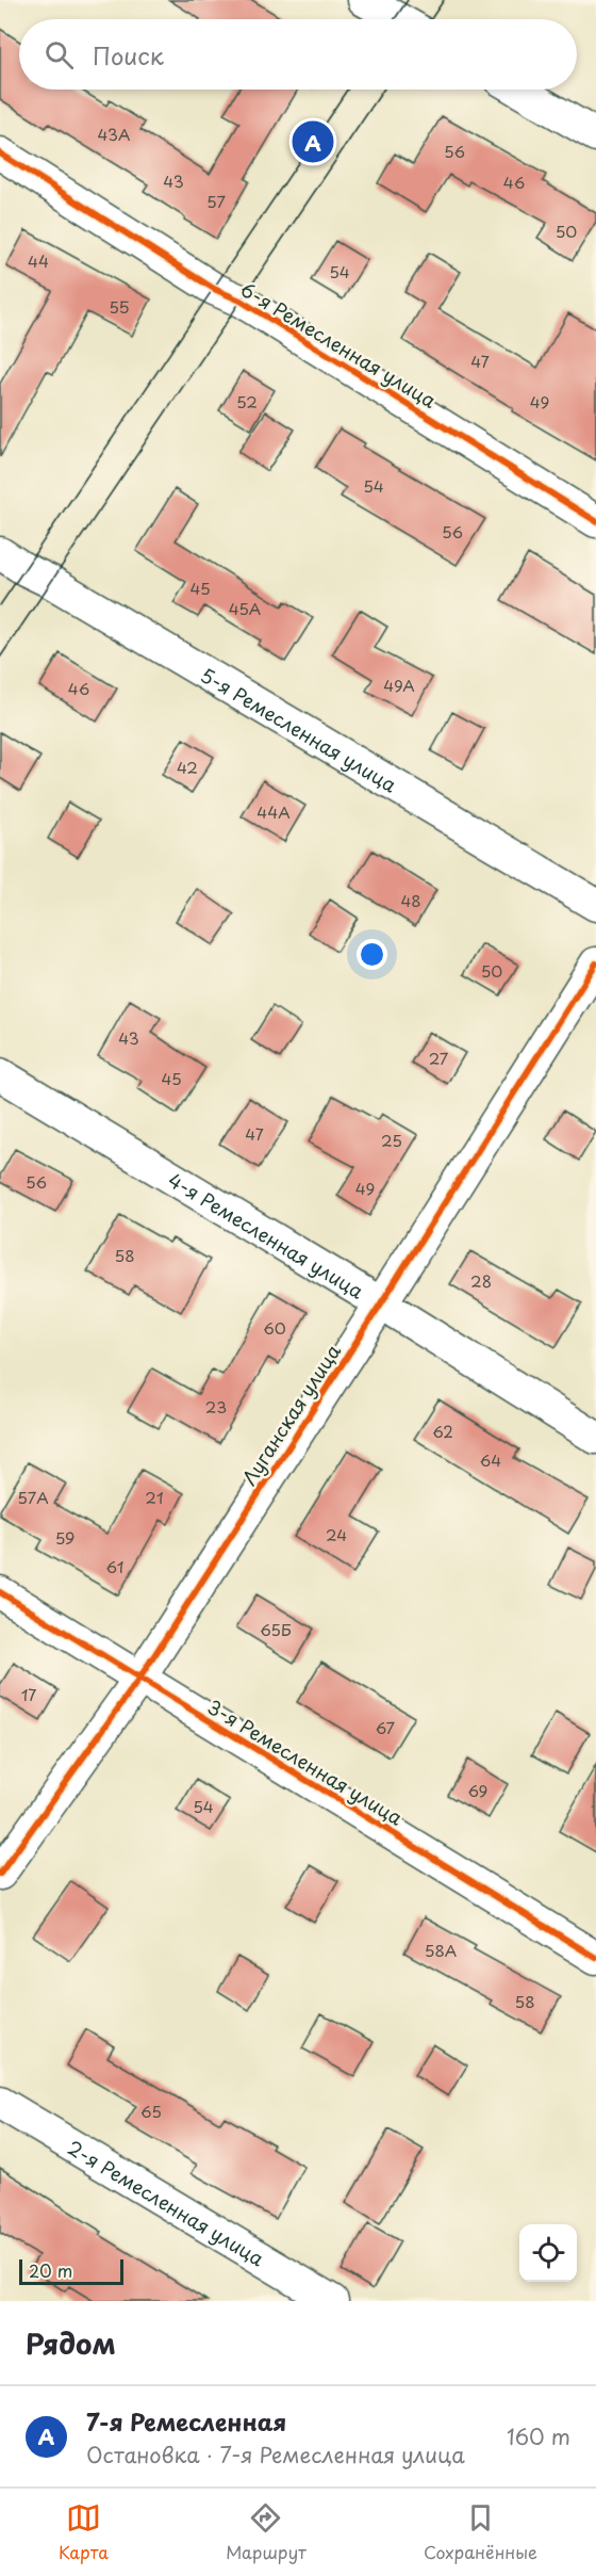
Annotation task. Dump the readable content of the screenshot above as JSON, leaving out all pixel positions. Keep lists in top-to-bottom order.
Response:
{
  "streets": {
    "street": [
      "6-я Ремесленная улица",
      "5-я Ремесленная улица",
      "4-я Ремесленная улица",
      "Луганская улица",
      "3-я Ремесленная улица",
      "2-я Ремесленная улица"
    ]
  },
  "crossings": [
    ["4-я Ремесленная улица", "Луганская улица"],
    ["Луганская улица", "3-я Ремесленная улица"]
  ],
  "house_numbers": [
    "43А",
    "56",
    "43",
    "46",
    "57",
    "50",
    "44",
    "54",
    "55",
    "47",
    "52",
    "49",
    "54",
    "56",
    "45",
    "45А",
    "49А",
    "46",
    "42",
    "44А",
    "48",
    "50",
    "43",
    "27",
    "45",
    "47",
    "25",
    "56",
    "49",
    "58",
    "28",
    "60",
    "23",
    "62",
    "64",
    "57А",
    "21",
    "24",
    "59",
    "61",
    "65Б",
    "17",
    "67",
    "69",
    "54",
    "58А",
    "58",
    "65"
  ],
  "scale_bar": "20 m",
  "page": {
    "search": "Поиск",
    "pins": "A",
    "scale": "20 m",
    "heading": "Рядом",
    "list": [
      {
        "mark": "A",
        "name": "7-я Ремесленная",
        "note": "Остановка · 7-я Ремесленная улица",
        "value": "160 m"
      }
    ],
    "nav": ["Карта", "Маршрут", "Сохранённые"]
  }
}
